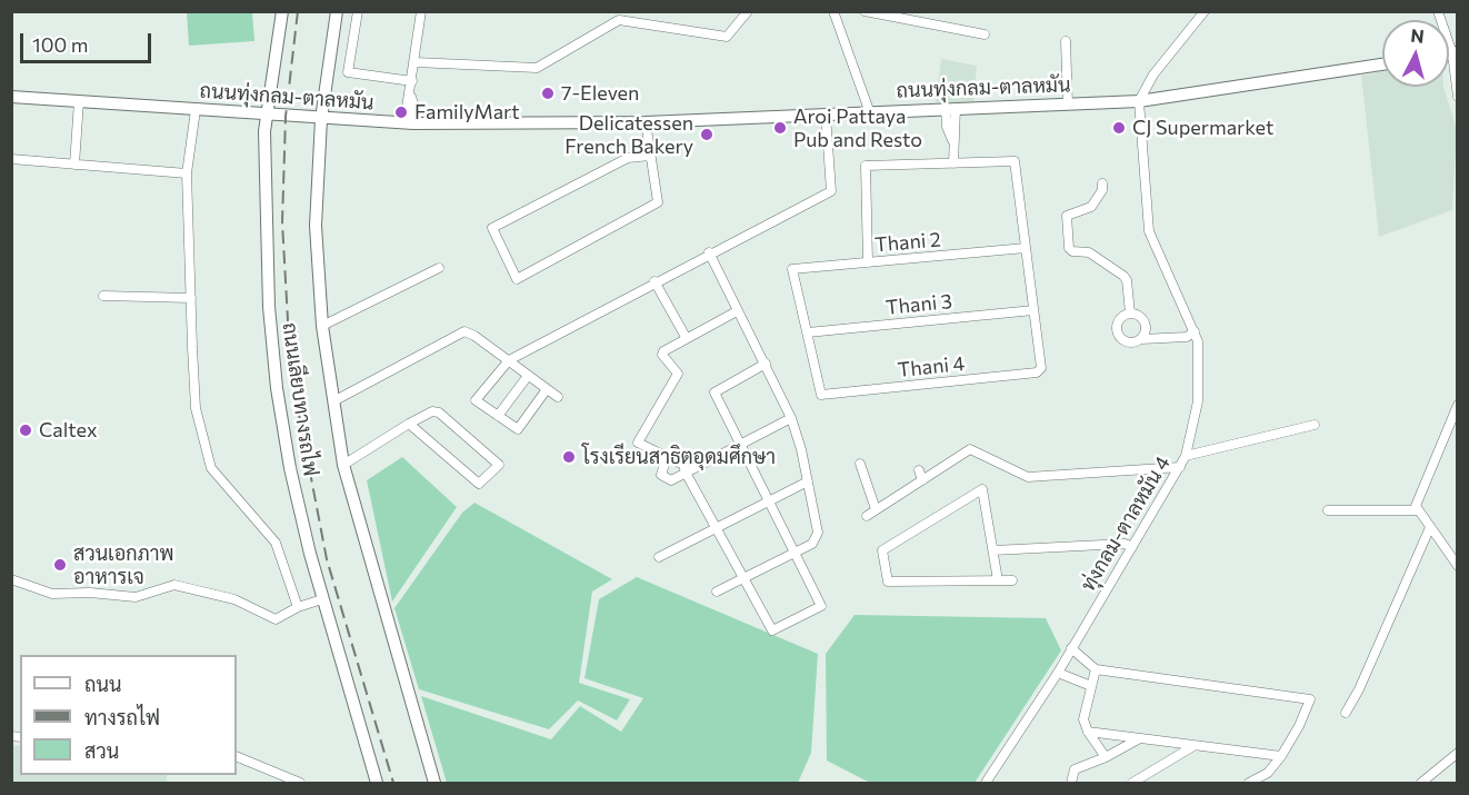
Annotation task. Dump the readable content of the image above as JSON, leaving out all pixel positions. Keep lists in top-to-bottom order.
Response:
{
  "streets": {
    "street": [
      "ถนนทุ่งกลม-ตาลหมัน",
      "Thani 2",
      "Thani 3",
      "Thani 4",
      "ถนนเลียบทางรถไฟ",
      "ทุ่งกลม-ตาลหมัน 4"
    ]
  },
  "crossings": [
    ["ถนนทุ่งกลม-ตาลหมัน", "ถนนเลียบทางรถไฟ"],
    ["ถนนทุ่งกลม-ตาลหมัน", "ทุ่งกลม-ตาลหมัน 4"],
    ["Thani 2", "Thani 3"],
    ["Thani 2", "Thani 4"],
    ["Thani 3", "Thani 4"]
  ],
  "places": [
    "7-Eleven",
    "FamilyMart",
    "Aroi Pattaya Pub and Resto",
    "CJ Supermarket",
    "Delicatessen French Bakery",
    "Caltex",
    "โรงเรียนสาธิตอุดมศึกษา",
    "สวนเอกภาพ อาหารเจ"
  ],
  "legend": ["ถนน", "ทางรถไฟ", "สวน"],
  "scale_bar": "100 m",
  "north": "top"
}
